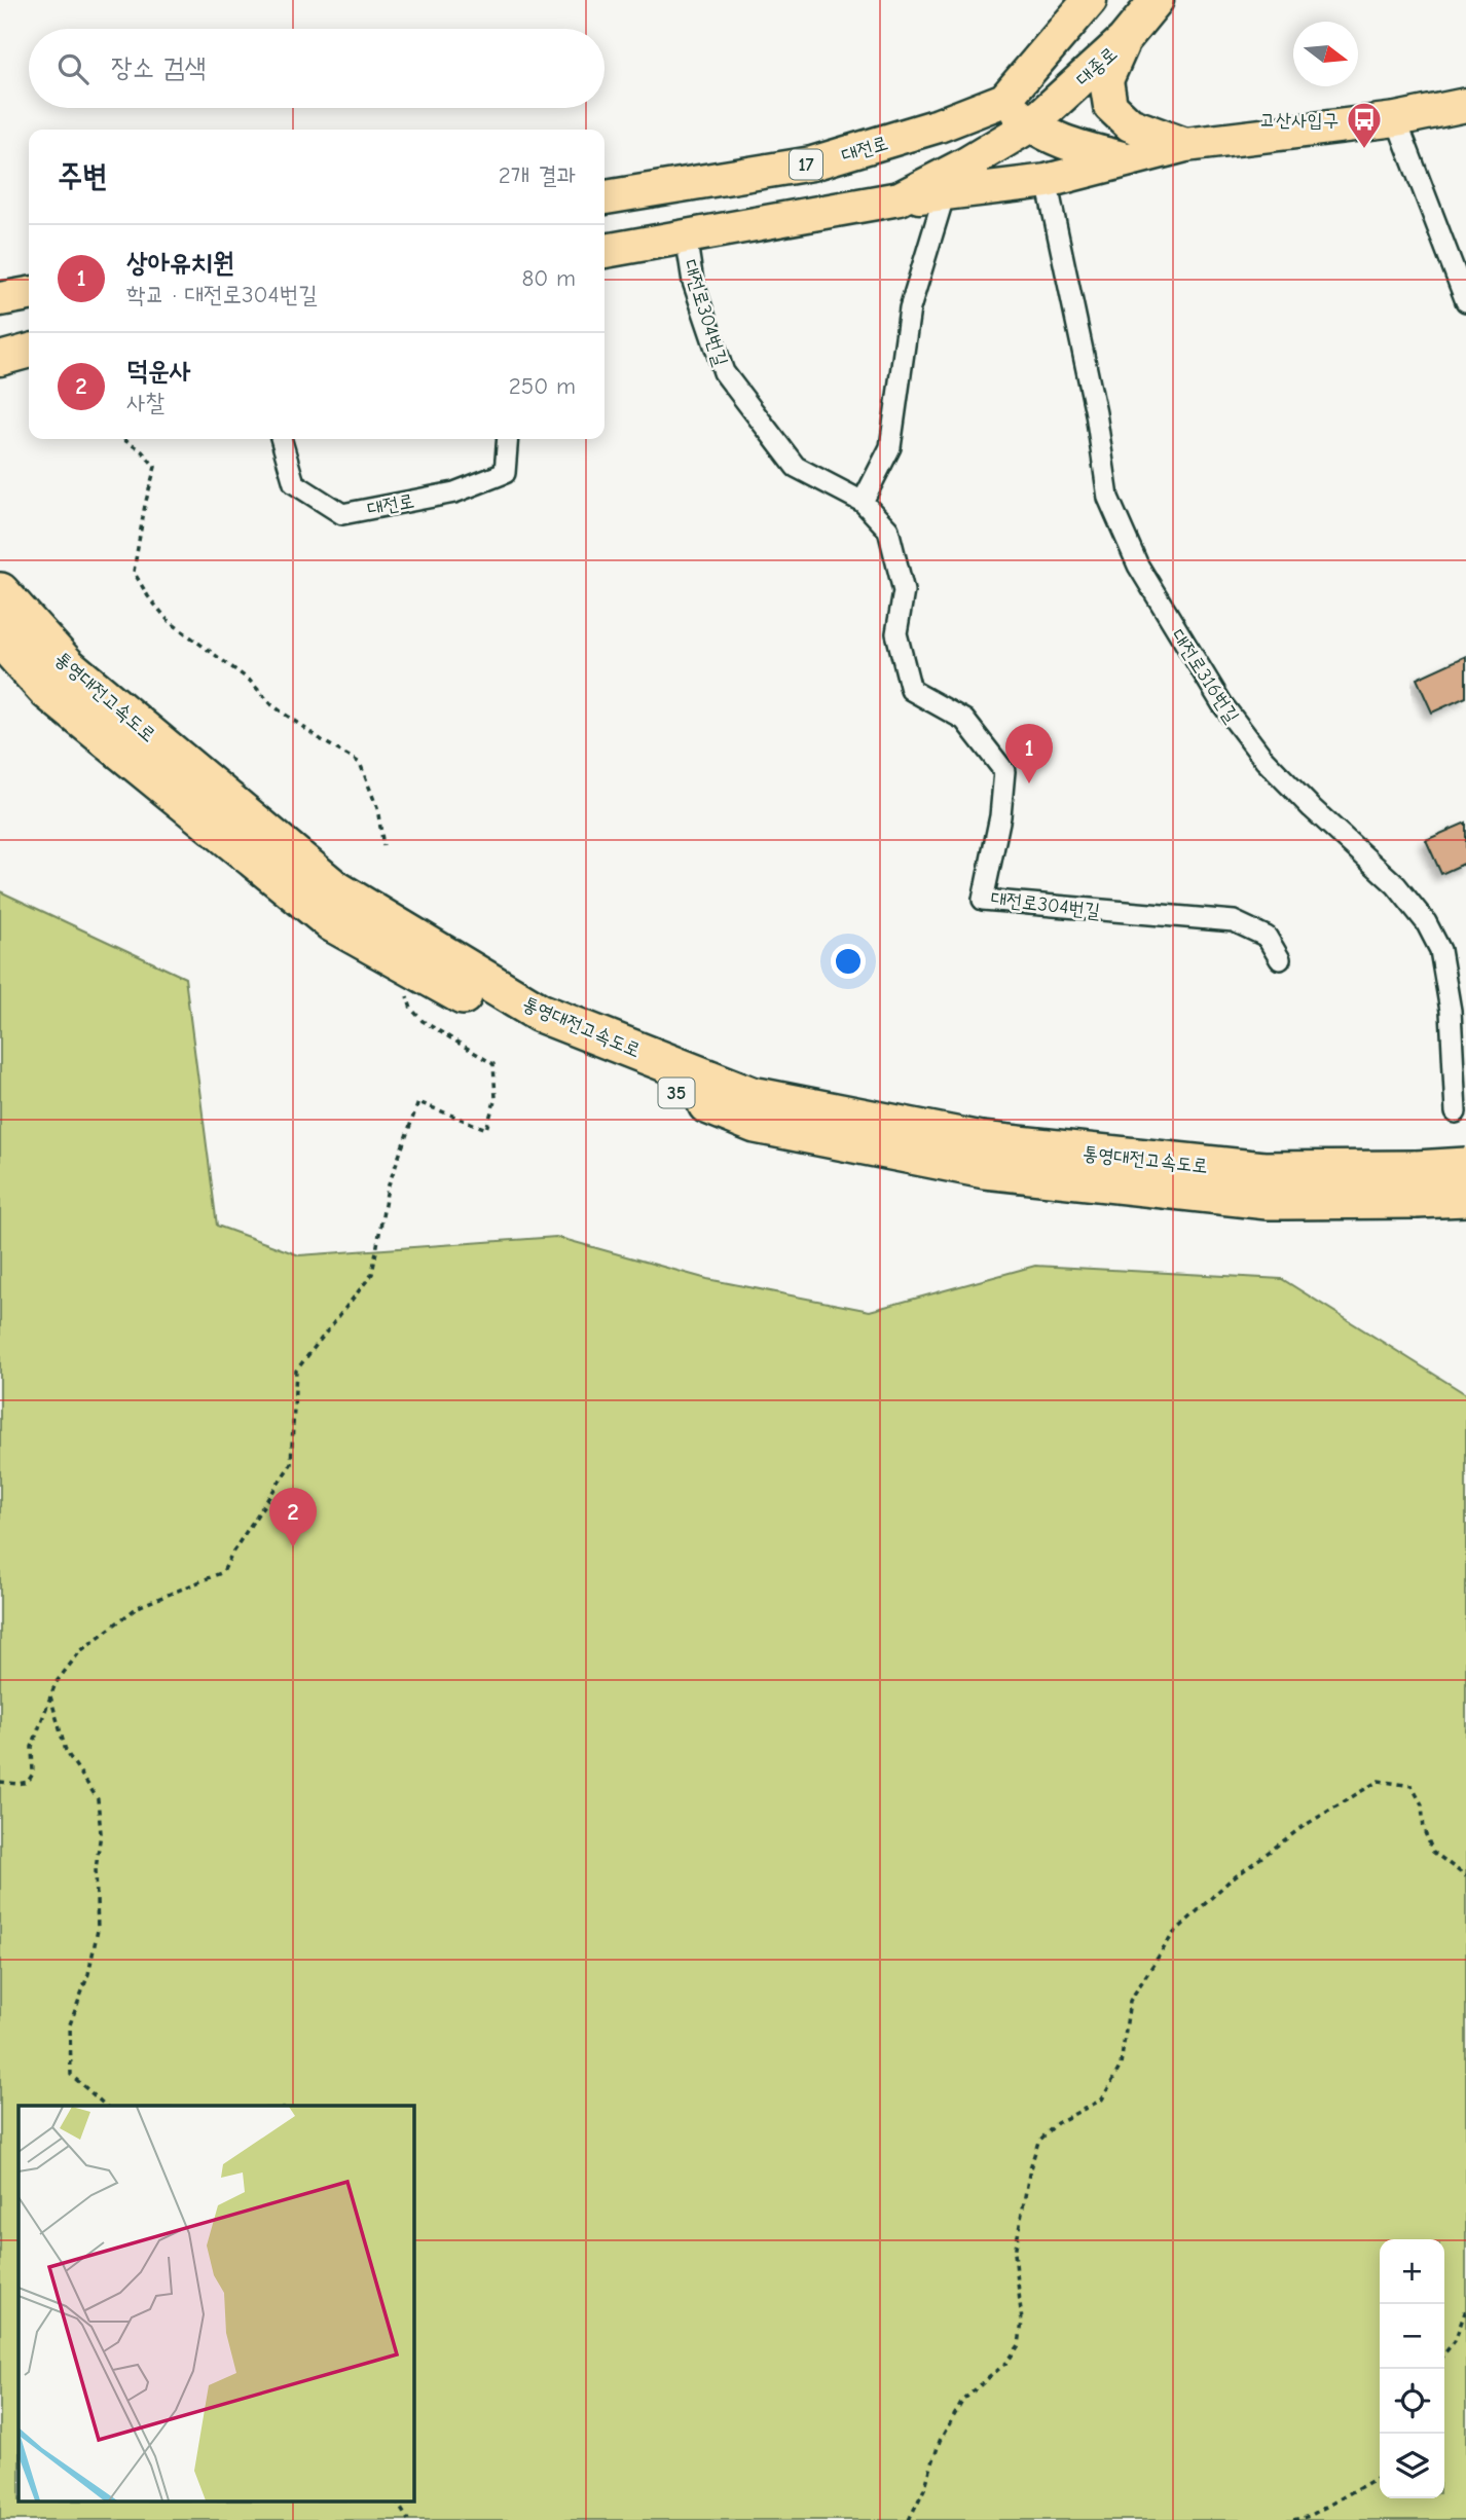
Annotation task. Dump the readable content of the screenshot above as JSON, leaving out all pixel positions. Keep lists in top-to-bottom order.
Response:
{
  "streets": {
    "highway": ["통영대전고속도로", "35"],
    "main road": ["대종로", "대전로", "17"],
    "street": ["대전로304번길", "대전로316번길"]
  },
  "crossings": [
    ["대전로", "17"]
  ],
  "places": {
    "bus stop": ["고산사입구"]
  },
  "north": "right",
  "page": {
    "search": "장소 검색",
    "heading": ["주변", "2개 결과"],
    "list": [
      {
        "mark": "1",
        "name": "상아유치원",
        "note": "학교 · 대전로304번길",
        "value": "80 m"
      },
      {
        "mark": "2",
        "name": "덕운사",
        "note": "사찰",
        "value": "250 m"
      }
    ],
    "pins": ["1", "2"],
    "map_buttons": ["+", "−"]
  }
}
